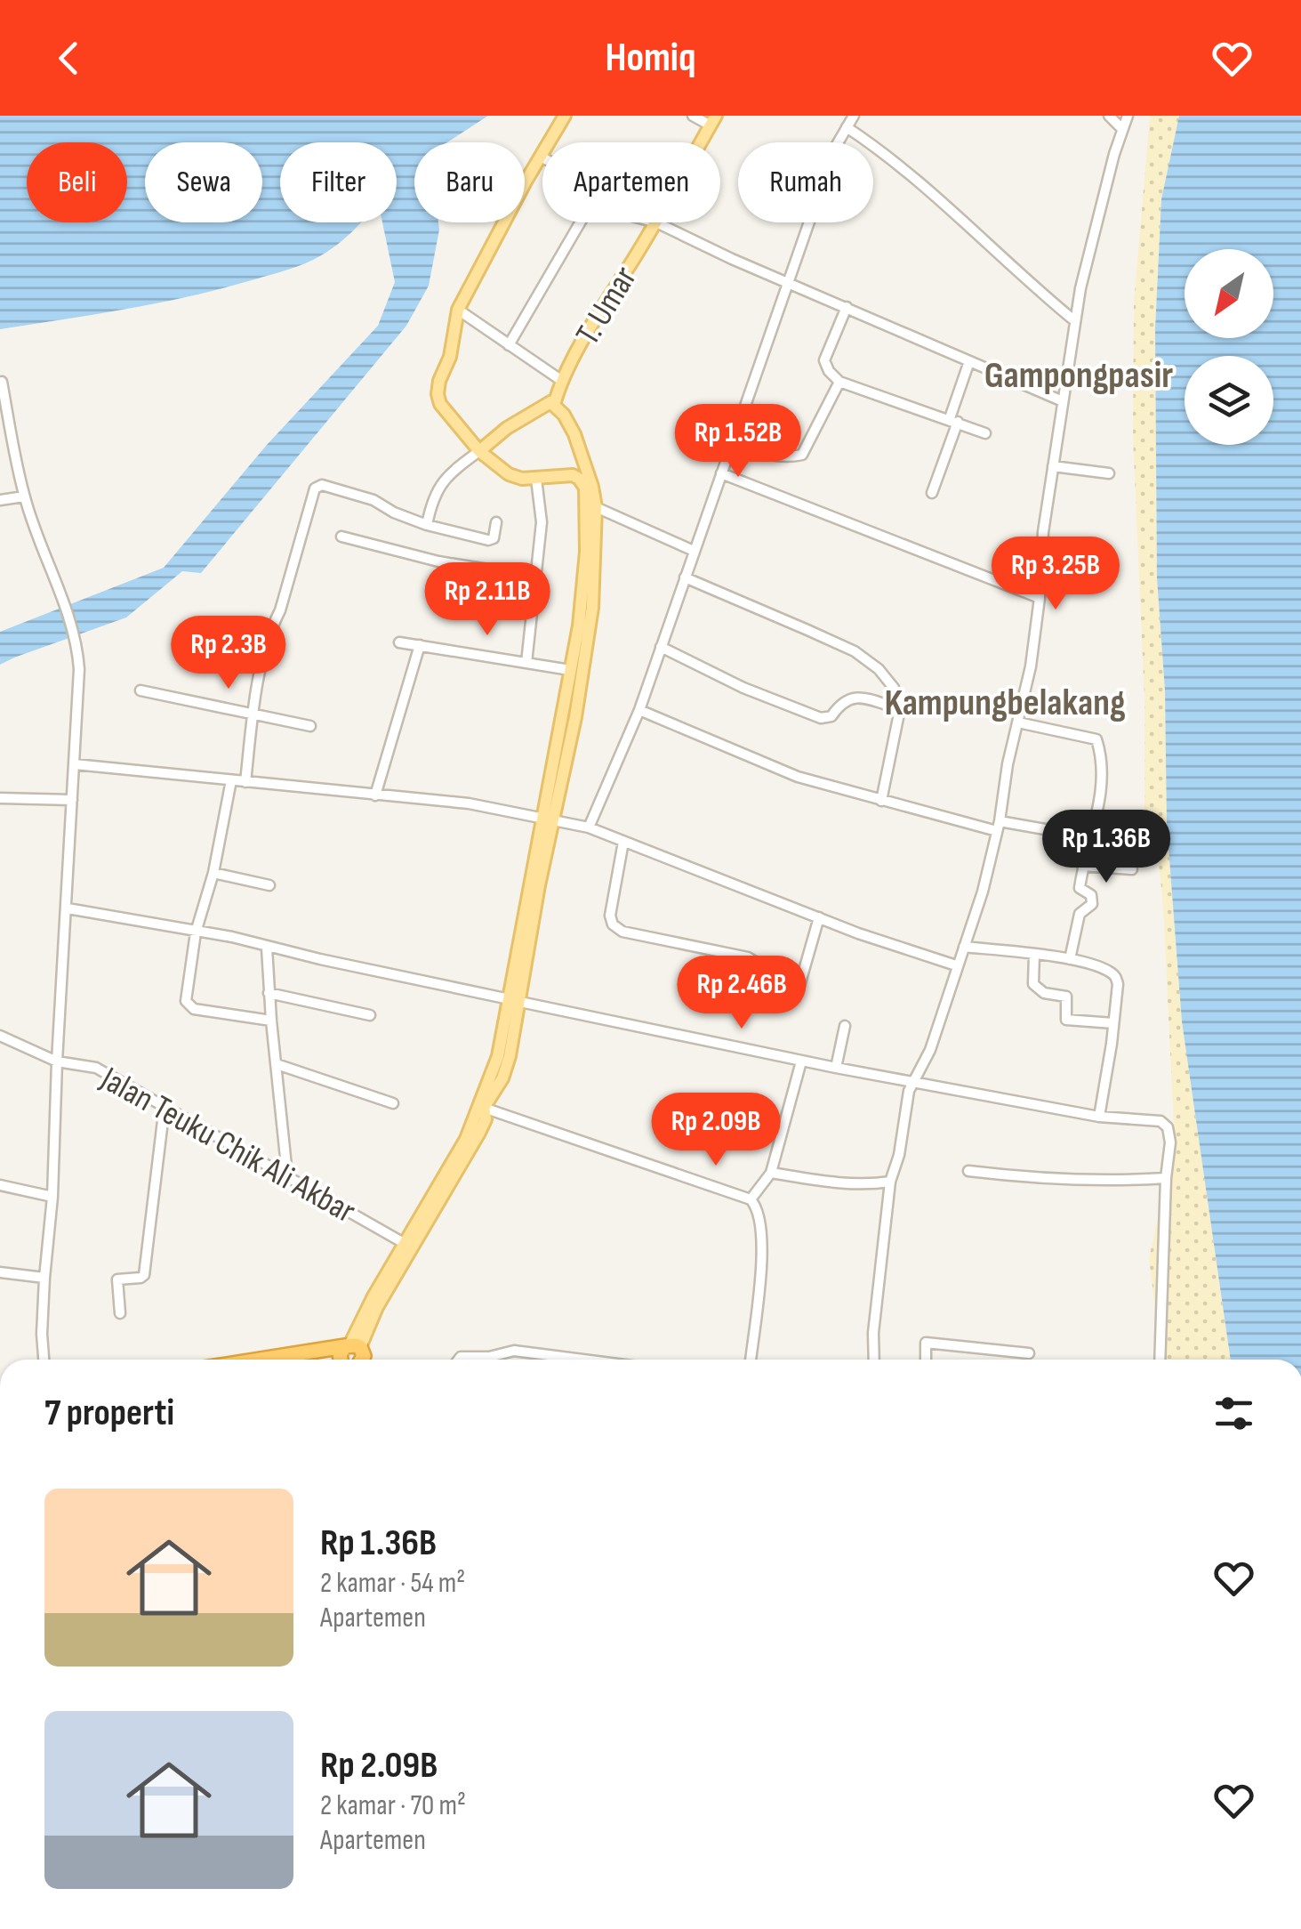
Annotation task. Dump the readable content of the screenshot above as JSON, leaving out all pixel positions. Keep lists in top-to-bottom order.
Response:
{
  "streets": {
    "main road": ["T. Umar"],
    "street": ["Jalan Teuku Chik Ali Akbar"]
  },
  "districts": ["Gampongpasir", "Kampungbelakang"],
  "north": "bottom left",
  "page": {
    "header": "Homiq",
    "chip": [
      "Beli",
      "Sewa",
      "Filter",
      "Baru",
      "Apartemen",
      "Rumah"
    ],
    "price": [
      "Rp 1.52B",
      "Rp 3.25B",
      "Rp 2.11B",
      "Rp 2.3B",
      "Rp 1.36B",
      "Rp 2.46B",
      "Rp 2.09B"
    ],
    "heading": "7 properti",
    "list": [
      {
        "name": "Rp 1.36B",
        "note": "2 kamar · 54 m² · Apartemen"
      },
      {
        "name": "Rp 2.09B",
        "note": "2 kamar · 70 m² · Apartemen"
      }
    ]
  }
}
